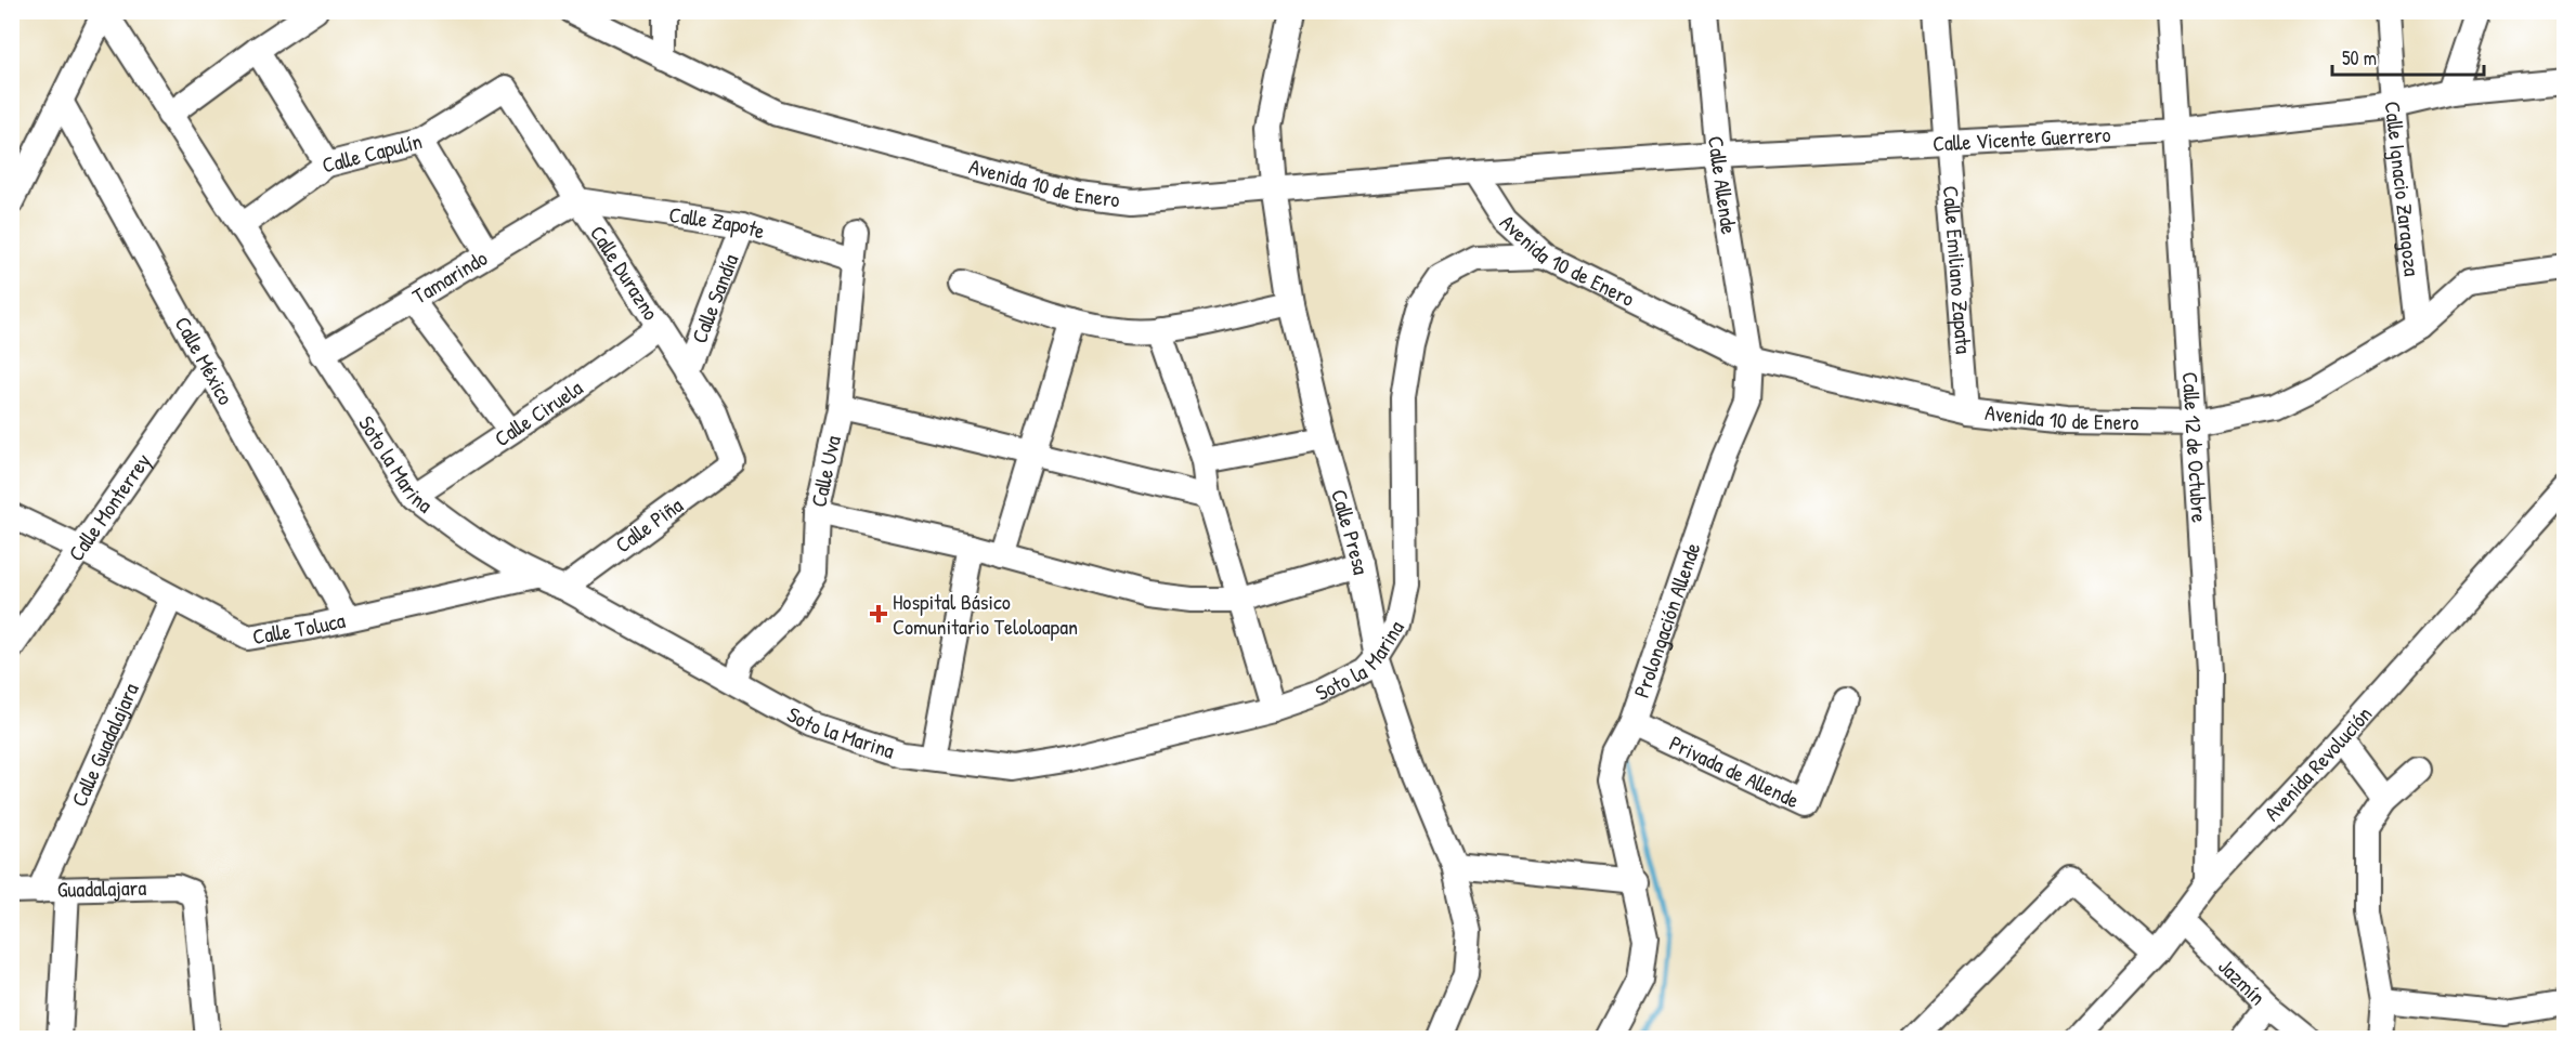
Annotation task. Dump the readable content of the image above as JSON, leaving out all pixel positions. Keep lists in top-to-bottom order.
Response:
{
  "streets": {
    "street": [
      "Calle Vicente Guerrero",
      "Calle Capulín",
      "Avenida 10 de Enero",
      "Calle Allende",
      "Calle Ignacio Zaragoza",
      "Calle Zapote",
      "Calle Emiliano Zapata",
      "Calle Durazno",
      "Tamarindo",
      "Calle Sandía",
      "Calle México",
      "Calle Ciruela",
      "Calle 12 de Octubre",
      "Soto la Marina",
      "Calle Uva",
      "Calle Monterrey",
      "Calle Piña",
      "Calle Presa",
      "Prolongación Allende",
      "Calle Toluca",
      "Calle Guadalajara",
      "Avenida Revolución",
      "Privada de Allende",
      "Guadalajara",
      "Jazmín"
    ]
  },
  "crossings": [
    ["Calle Vicente Guerrero", "Avenida 10 de Enero"],
    ["Calle Vicente Guerrero", "Calle Allende"],
    ["Calle Vicente Guerrero", "Calle Ignacio Zaragoza"],
    ["Calle Vicente Guerrero", "Calle Emiliano Zapata"],
    ["Calle Vicente Guerrero", "Calle 12 de Octubre"],
    ["Calle Capulín", "Calle Durazno"],
    ["Calle Capulín", "Soto la Marina"],
    ["Avenida 10 de Enero", "Calle Allende"],
    ["Avenida 10 de Enero", "Calle Ignacio Zaragoza"],
    ["Avenida 10 de Enero", "Calle Emiliano Zapata"],
    ["Avenida 10 de Enero", "Calle 12 de Octubre"],
    ["Avenida 10 de Enero", "Soto la Marina"],
    ["Avenida 10 de Enero", "Calle Presa"],
    ["Avenida 10 de Enero", "Prolongación Allende"],
    ["Calle Allende", "Prolongación Allende"],
    ["Calle Zapote", "Calle Durazno"],
    ["Calle Zapote", "Tamarindo"],
    ["Calle Zapote", "Calle Sandía"],
    ["Calle Zapote", "Calle Uva"],
    ["Calle Durazno", "Tamarindo"],
    ["Calle Durazno", "Calle Sandía"],
    ["Calle Durazno", "Calle Ciruela"],
    ["Calle Durazno", "Calle Piña"],
    ["Tamarindo", "Soto la Marina"],
    ["Calle México", "Calle Monterrey"],
    ["Calle México", "Calle Toluca"],
    ["Calle Ciruela", "Soto la Marina"],
    ["Calle 12 de Octubre", "Avenida Revolución"],
    ["Soto la Marina", "Calle Uva"],
    ["Soto la Marina", "Calle Piña"],
    ["Soto la Marina", "Calle Presa"],
    ["Soto la Marina", "Calle Toluca"],
    ["Calle Monterrey", "Calle Toluca"],
    ["Prolongación Allende", "Privada de Allende"],
    ["Calle Toluca", "Calle Guadalajara"],
    ["Calle Guadalajara", "Guadalajara"],
    ["Avenida Revolución", "Jazmín"]
  ],
  "places": {
    "health": ["Hospital Básico Comunitario Teloloapan"]
  },
  "scale_bar": "50 m"
}
